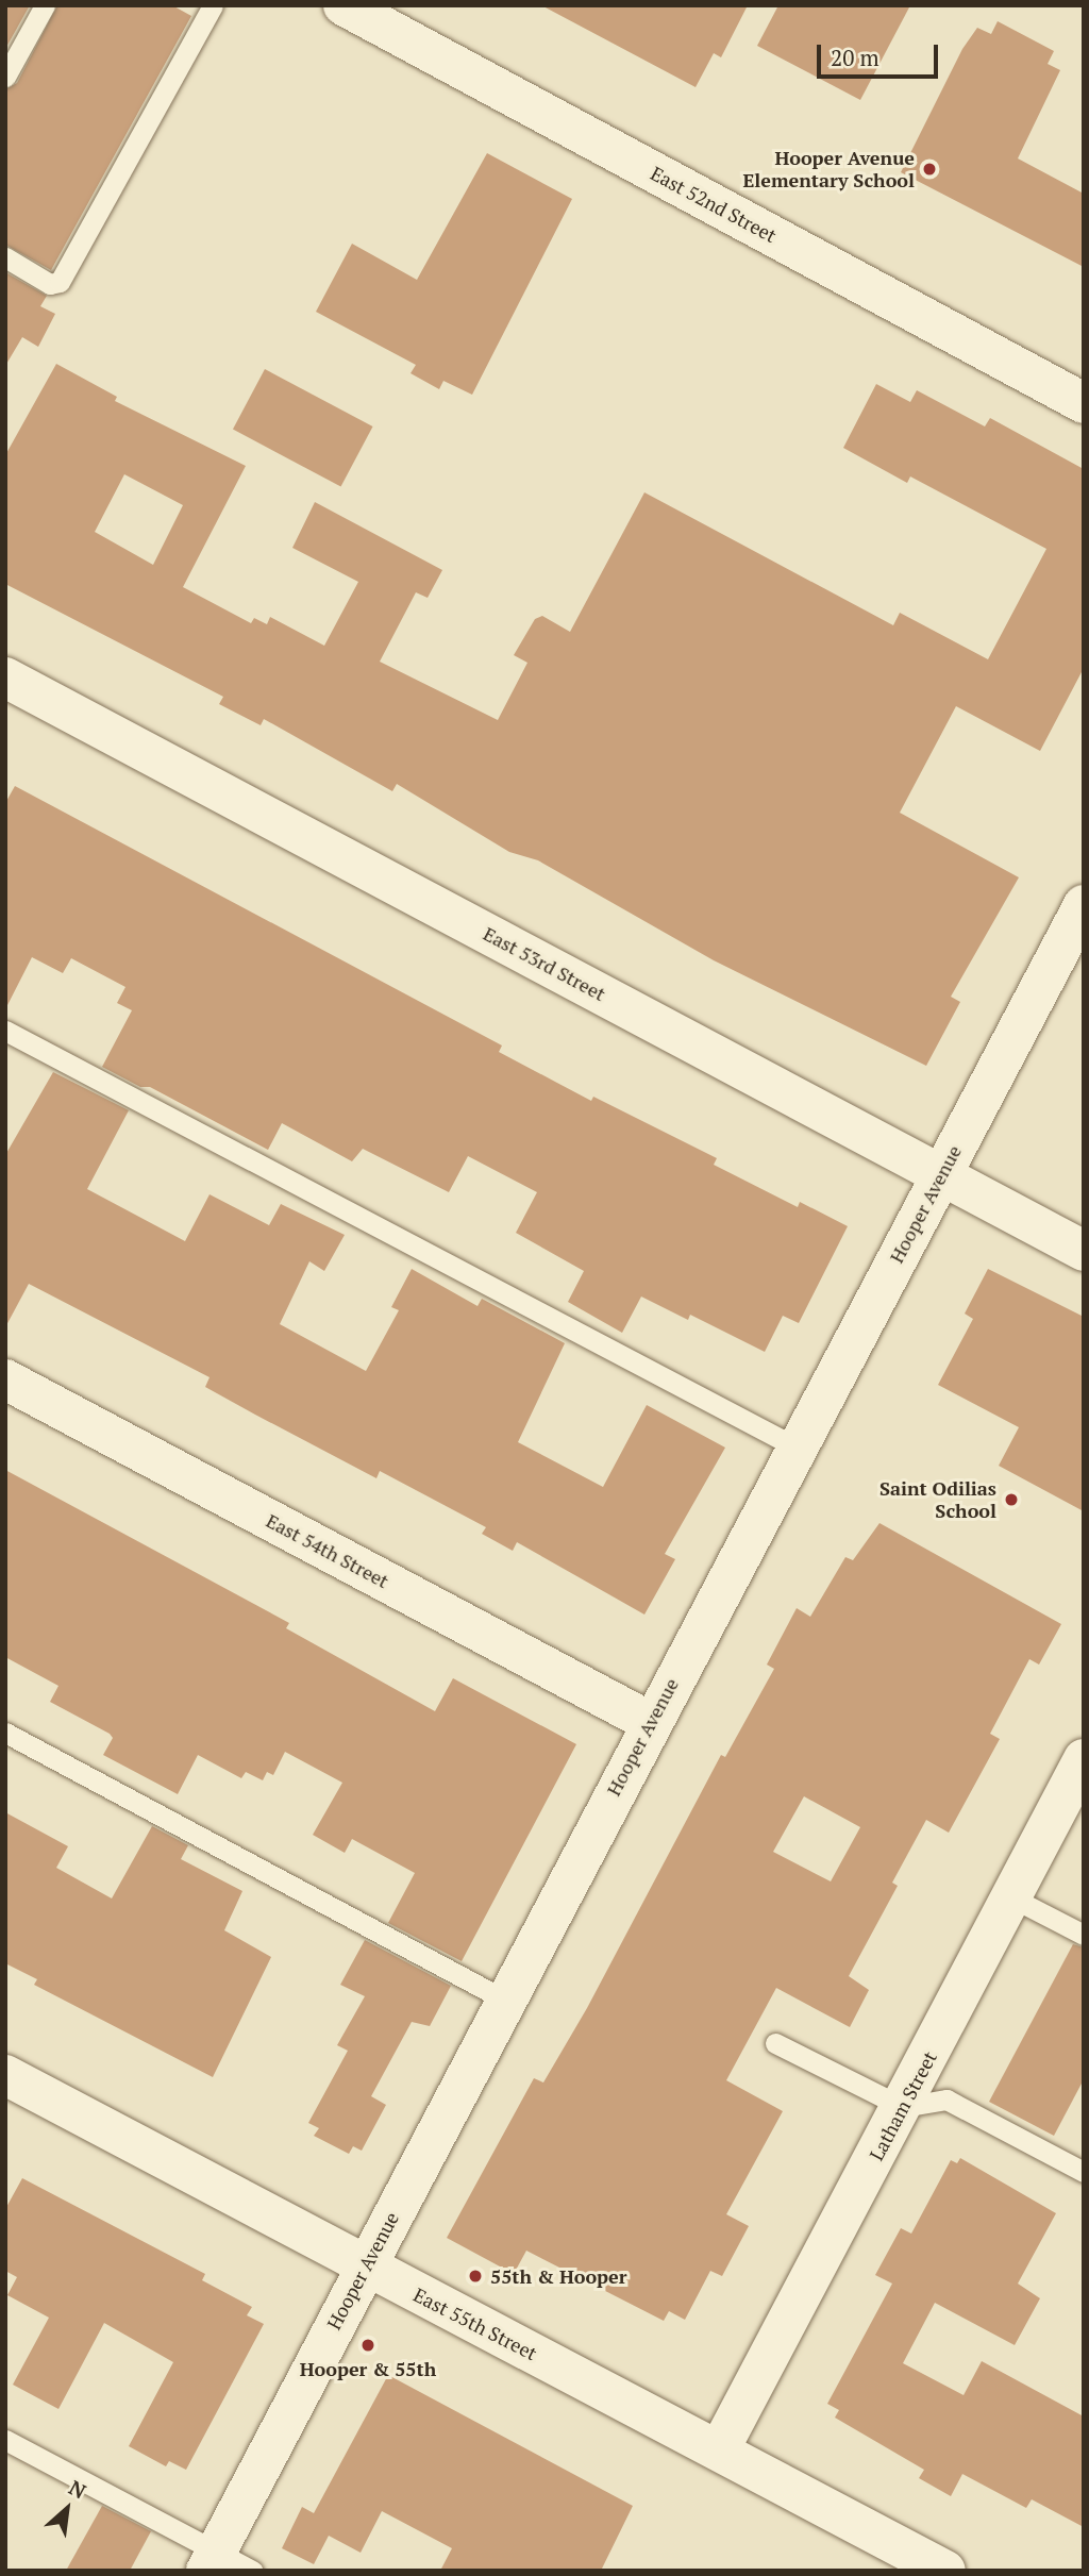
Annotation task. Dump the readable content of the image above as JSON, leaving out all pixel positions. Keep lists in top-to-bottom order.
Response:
{
  "streets": {
    "street": [
      "East 52nd Street",
      "East 53rd Street",
      "Hooper Avenue",
      "East 54th Street",
      "Latham Street",
      "East 55th Street"
    ]
  },
  "crossings": [
    ["East 53rd Street", "Hooper Avenue"],
    ["Hooper Avenue", "East 54th Street"],
    ["Hooper Avenue", "East 55th Street"],
    ["Latham Street", "East 55th Street"]
  ],
  "places": [
    "Hooper Avenue Elementary School",
    "Saint Odilias School",
    "55th & Hooper",
    "Hooper & 55th"
  ],
  "scale_bar": "20 m",
  "north": "top right"
}
